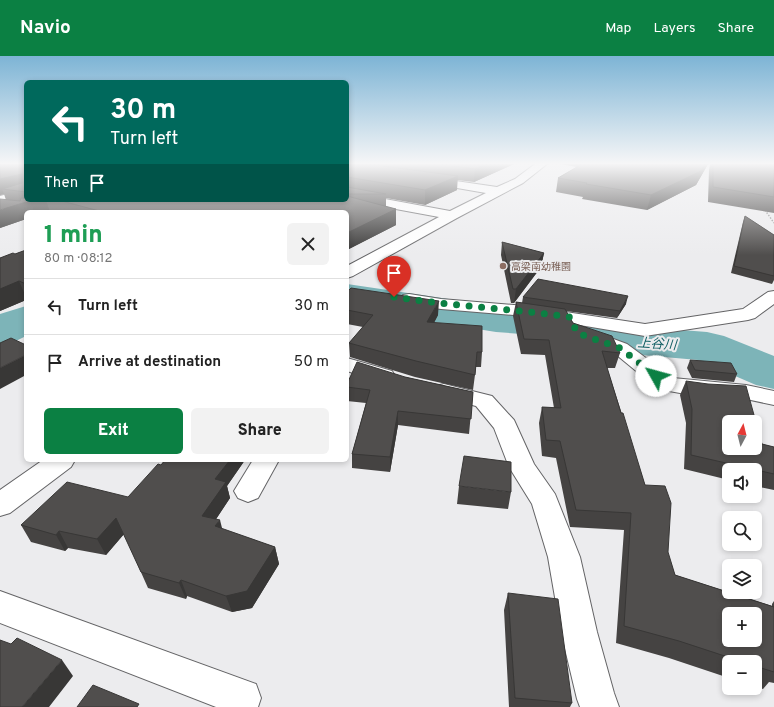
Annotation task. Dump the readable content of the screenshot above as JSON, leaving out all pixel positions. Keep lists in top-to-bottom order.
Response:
{
  "water": ["上谷川"],
  "places": ["高梁南幼稚園"],
  "north": "top",
  "page": {
    "header": "Navio",
    "nav": ["Map", "Layers", "Share"],
    "turn": ["30 m", "Turn left"],
    "then": "Then",
    "heading": ["1 min", "80 m · 08:12"],
    "list": [
      {
        "name": "Turn left",
        "value": "30 m"
      },
      {
        "name": "Arrive at destination",
        "value": "50 m"
      }
    ],
    "buttons": ["Exit", "Share"],
    "map_buttons": ["+", "−"]
  }
}
